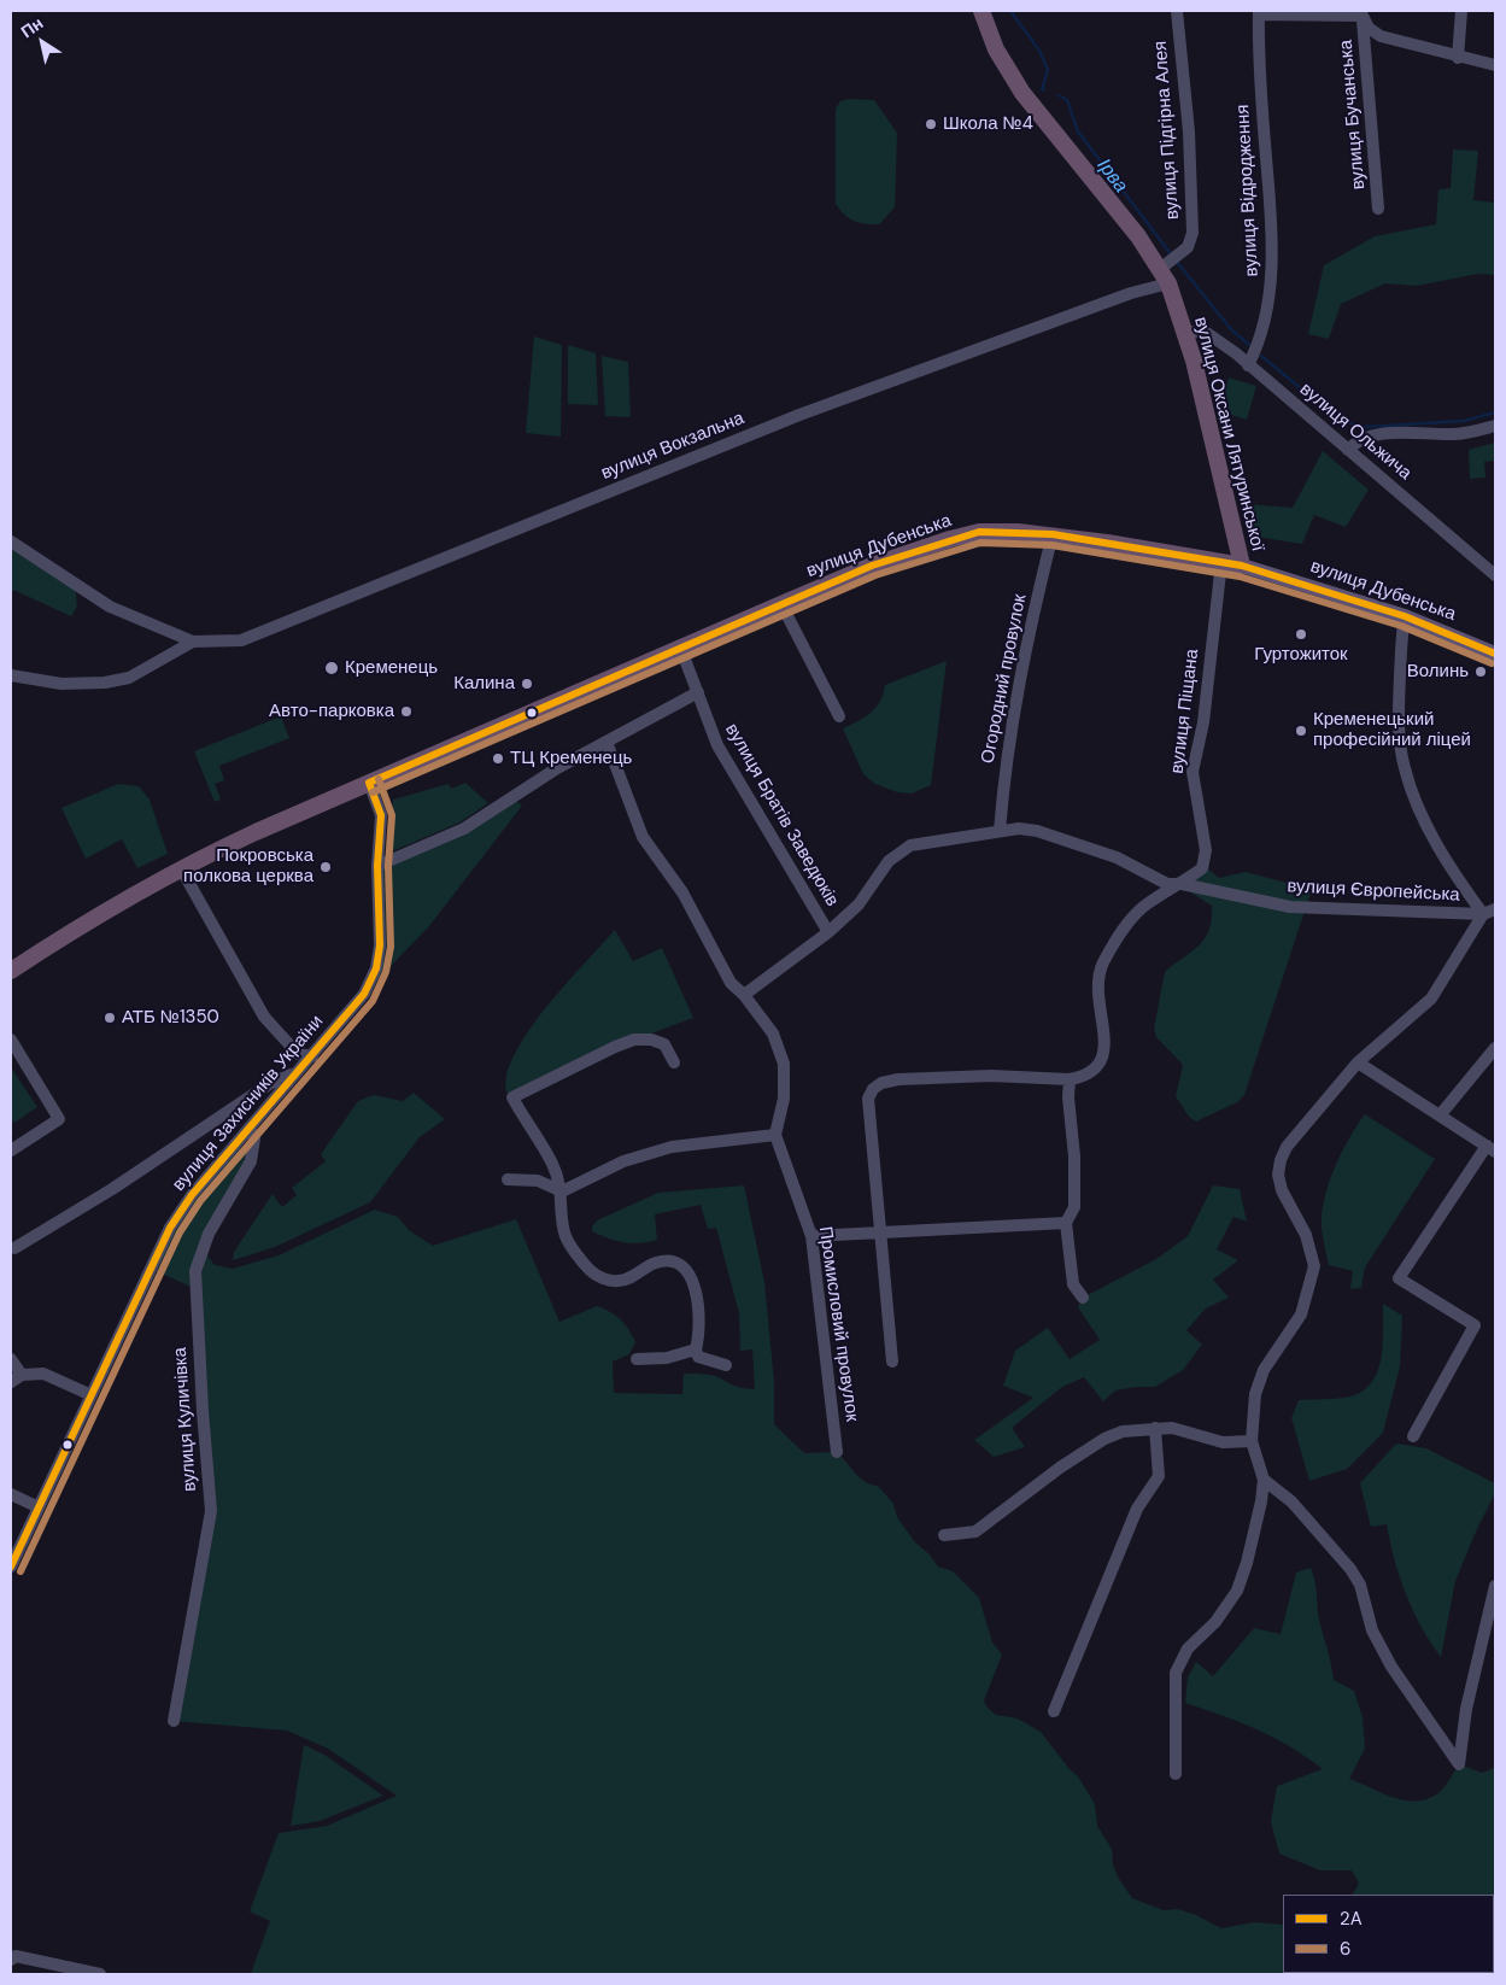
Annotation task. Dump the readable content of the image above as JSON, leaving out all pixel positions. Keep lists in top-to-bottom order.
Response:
{
  "streets": {
    "highway": ["вулиця Оксани Лятуринської", "вулиця Дубенська"],
    "street": [
      "вулиця Бучанська",
      "вулиця Підгірна Алея",
      "вулиця Відродження",
      "вулиця Ольжича",
      "вулиця Вокзальна",
      "Огородний провулок",
      "вулиця Піщана",
      "вулиця Братів Заведюків",
      "вулиця Європейська",
      "вулиця Захисників України",
      "Промисловий провулок",
      "вулиця Куличівка"
    ]
  },
  "crossings": [
    ["вулиця Бучанська", "вулиця Відродження"],
    ["вулиця Підгірна Алея", "вулиця Оксани Лятуринської"],
    ["вулиця Підгірна Алея", "вулиця Вокзальна"],
    ["вулиця Відродження", "вулиця Ольжича"],
    ["вулиця Ольжича", "вулиця Оксани Лятуринської"],
    ["вулиця Оксани Лятуринської", "вулиця Вокзальна"],
    ["вулиця Оксани Лятуринської", "вулиця Дубенська"],
    ["вулиця Дубенська", "Огородний провулок"],
    ["вулиця Дубенська", "вулиця Піщана"],
    ["вулиця Дубенська", "вулиця Братів Заведюків"],
    ["вулиця Дубенська", "вулиця Захисників України"],
    ["Огородний провулок", "вулиця Європейська"],
    ["вулиця Піщана", "вулиця Європейська"],
    ["вулиця Братів Заведюків", "вулиця Європейська"],
    ["вулиця Захисників України", "вулиця Куличівка"]
  ],
  "water": ["Ірва"],
  "places": [
    "Школа №4",
    "Гуртожиток",
    "Кременець",
    "Волинь",
    "Калина",
    "Авто-парковка",
    "Кременецький професійний ліцей",
    "ТЦ Кременець",
    "Покровська полкова церква",
    "АТБ №1350"
  ],
  "lines": ["transit line 2A", "transit line 6"],
  "legend": ["2A", "6"],
  "north": "top left"
}
